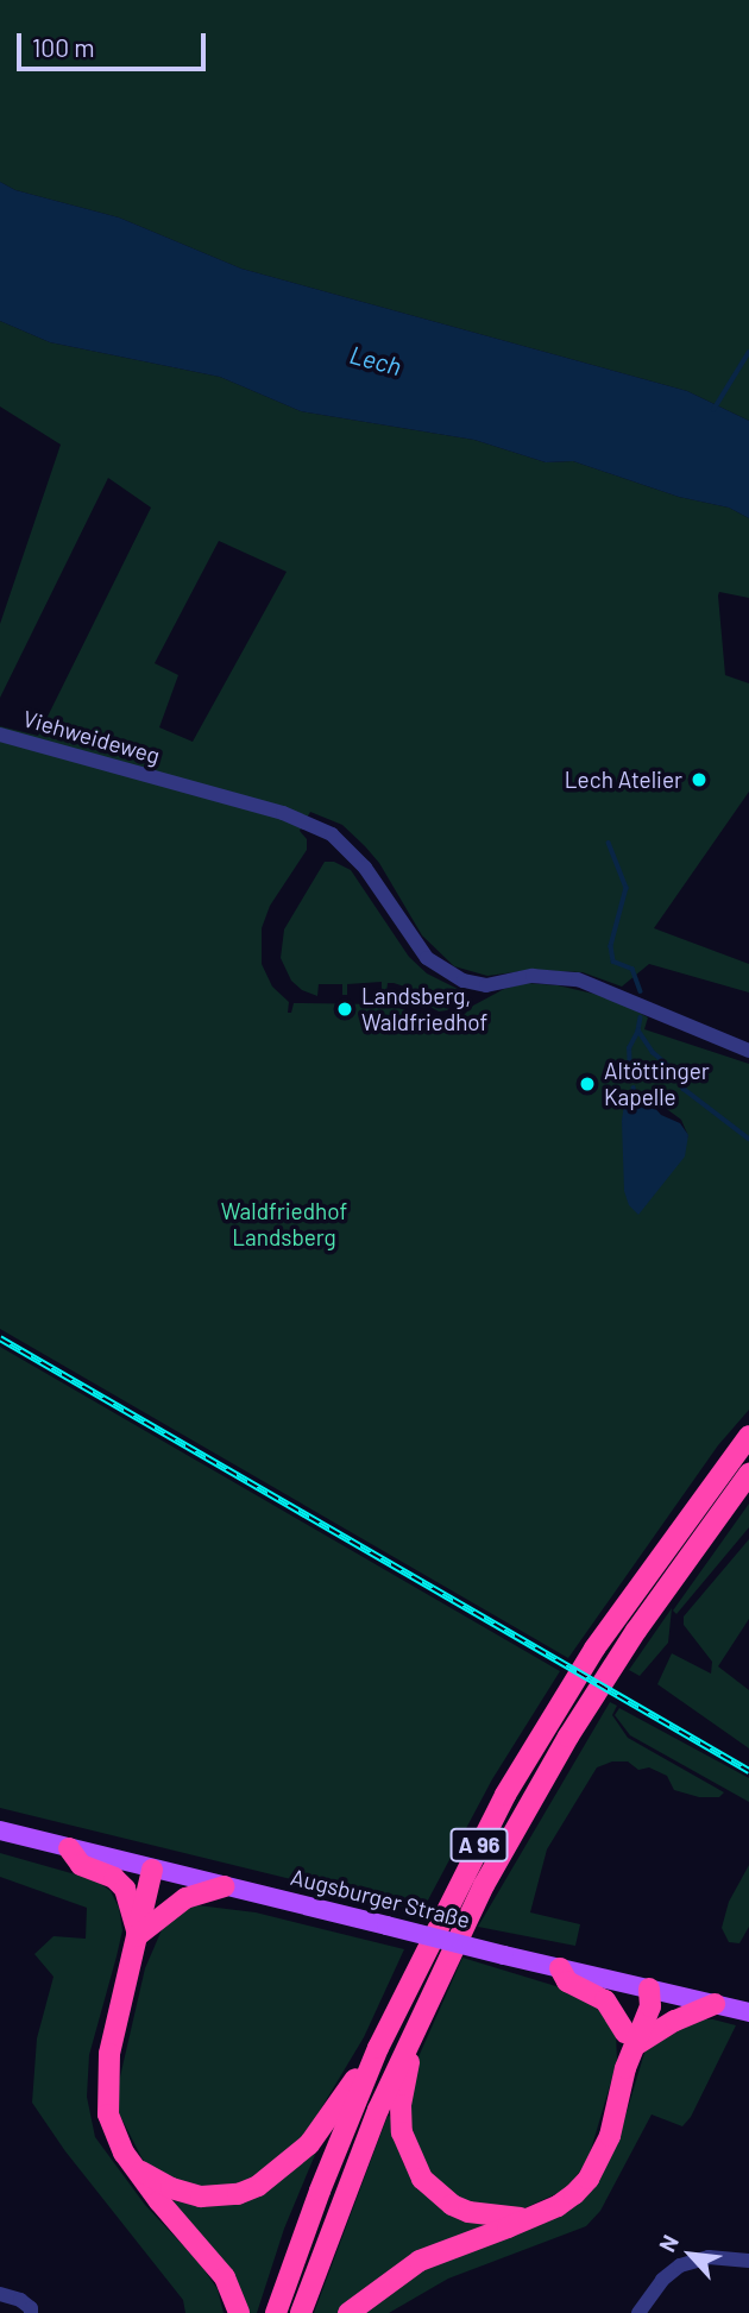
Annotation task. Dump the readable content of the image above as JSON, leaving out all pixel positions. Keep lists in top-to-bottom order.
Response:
{
  "streets": {
    "highway": ["A 96"],
    "main road": ["Augsburger Straße"],
    "street": ["Viehweideweg"]
  },
  "water": ["Lech"],
  "parks": ["Waldfriedhof Landsberg"],
  "places": ["Lech Atelier", "Landsberg, Waldfriedhof", "Altöttinger Kapelle"],
  "scale_bar": "100 m",
  "north": "top left"
}
